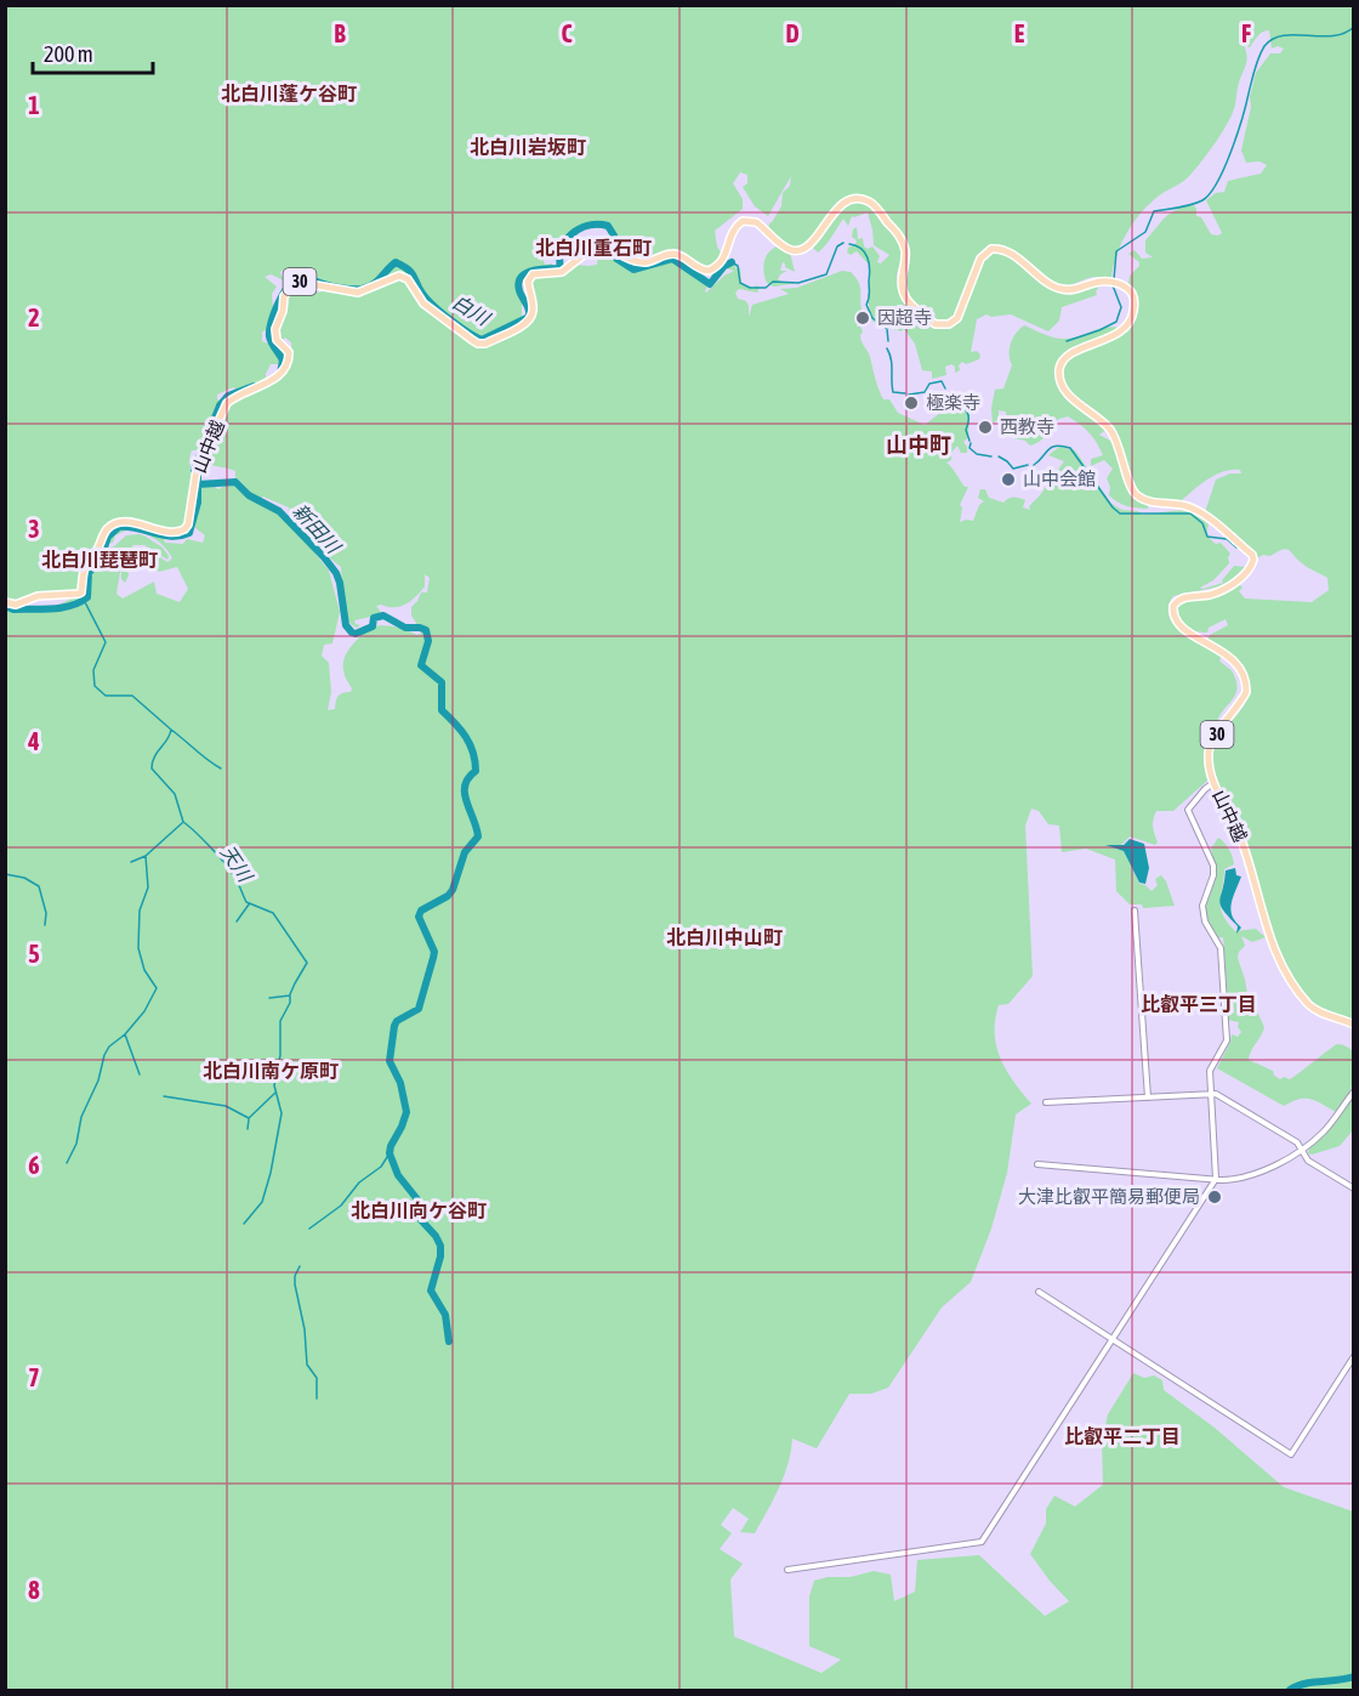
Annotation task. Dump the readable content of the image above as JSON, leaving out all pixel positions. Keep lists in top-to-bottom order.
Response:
{
  "streets": {
    "main road": ["30", "山中越"]
  },
  "districts": [
    "北白川蓬ケ谷町",
    "北白川岩坂町",
    "北白川重石町",
    "山中町",
    "北白川琵琶町",
    "北白川中山町",
    "比叡平三丁目",
    "北白川南ケ原町",
    "北白川向ケ谷町",
    "比叡平二丁目"
  ],
  "water": ["白川", "新田川", "天川"],
  "places": [
    "因超寺",
    "極楽寺",
    "西教寺",
    "山中会館",
    "大津比叡平簡易郵便局"
  ],
  "scale_bar": "200 m",
  "grid": {
    "columns": [
      "B",
      "C",
      "D",
      "E",
      "F"
    ],
    "rows": [
      "1",
      "2",
      "3",
      "4",
      "5",
      "6",
      "7",
      "8"
    ]
  }
}
